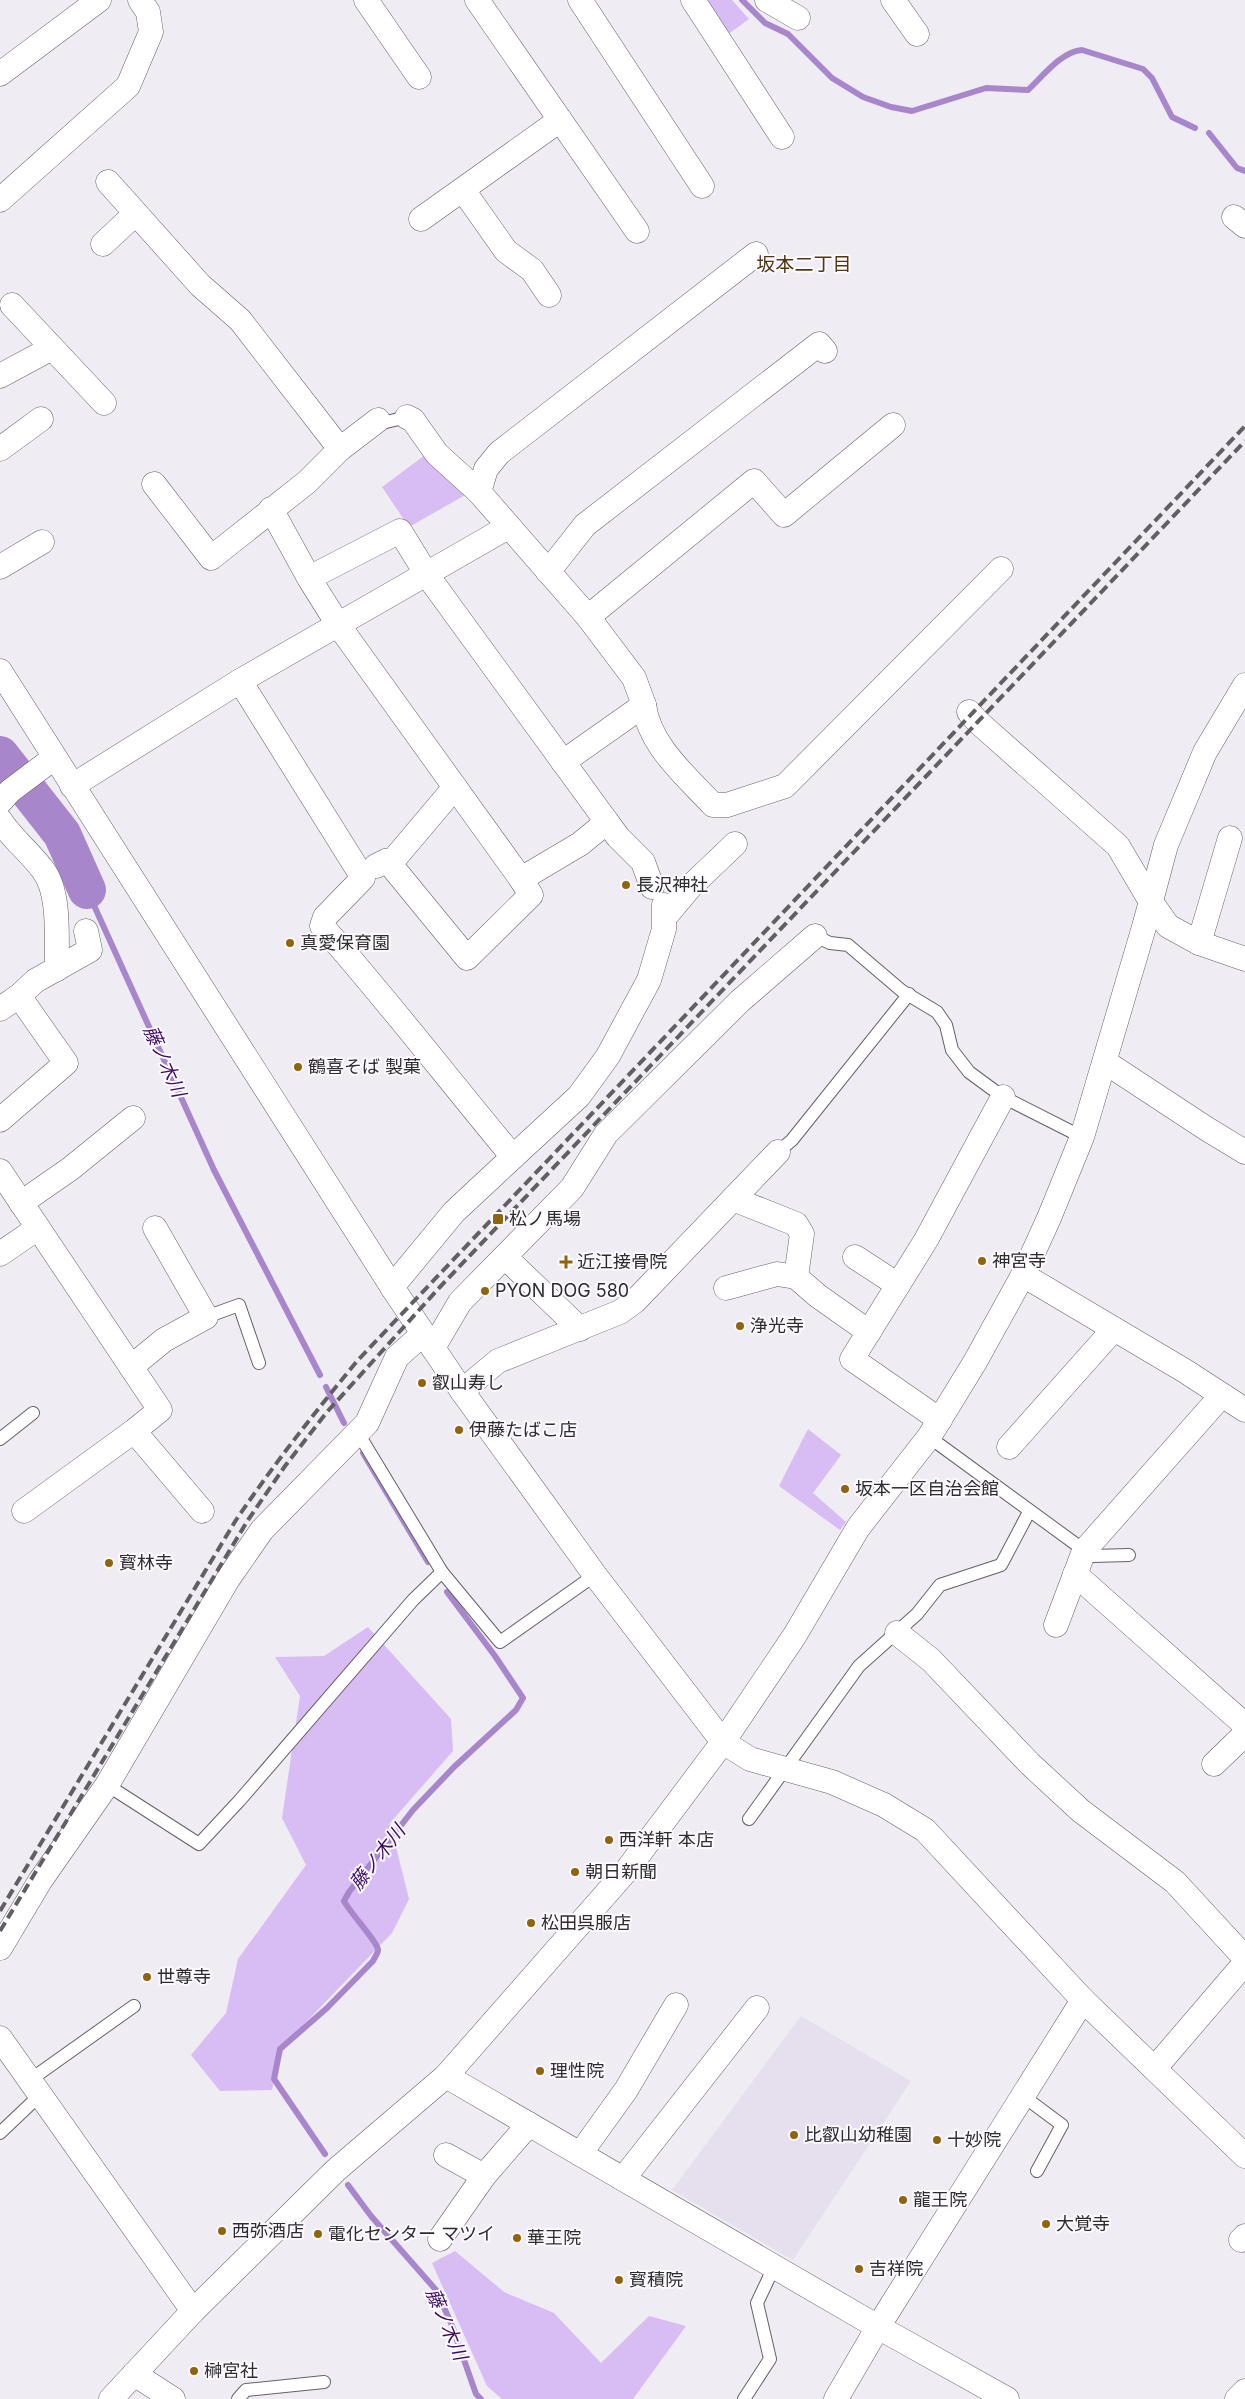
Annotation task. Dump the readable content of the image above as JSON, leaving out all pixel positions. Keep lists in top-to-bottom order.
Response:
{
  "districts": ["坂本二丁目"],
  "water": ["藤ノ木川"],
  "places": {
    "other": [
      "長沢神社",
      "真愛保育園",
      "鶴喜そば 製菓",
      "神宮寺",
      "PYON DOG 580",
      "浄光寺",
      "叡山寿し",
      "伊藤たばこ店",
      "坂本一区自治会館",
      "寳林寺",
      "西洋軒 本店",
      "朝日新聞",
      "松田呉服店",
      "世尊寺",
      "理性院",
      "比叡山幼稚園",
      "十妙院",
      "龍王院",
      "大覚寺",
      "西弥酒店",
      "電化センター マツイ",
      "華王院",
      "吉祥院",
      "寳積院",
      "榊宮社"
    ],
    "transit": ["松ノ馬場"],
    "health": ["近江接骨院"]
  }
}
